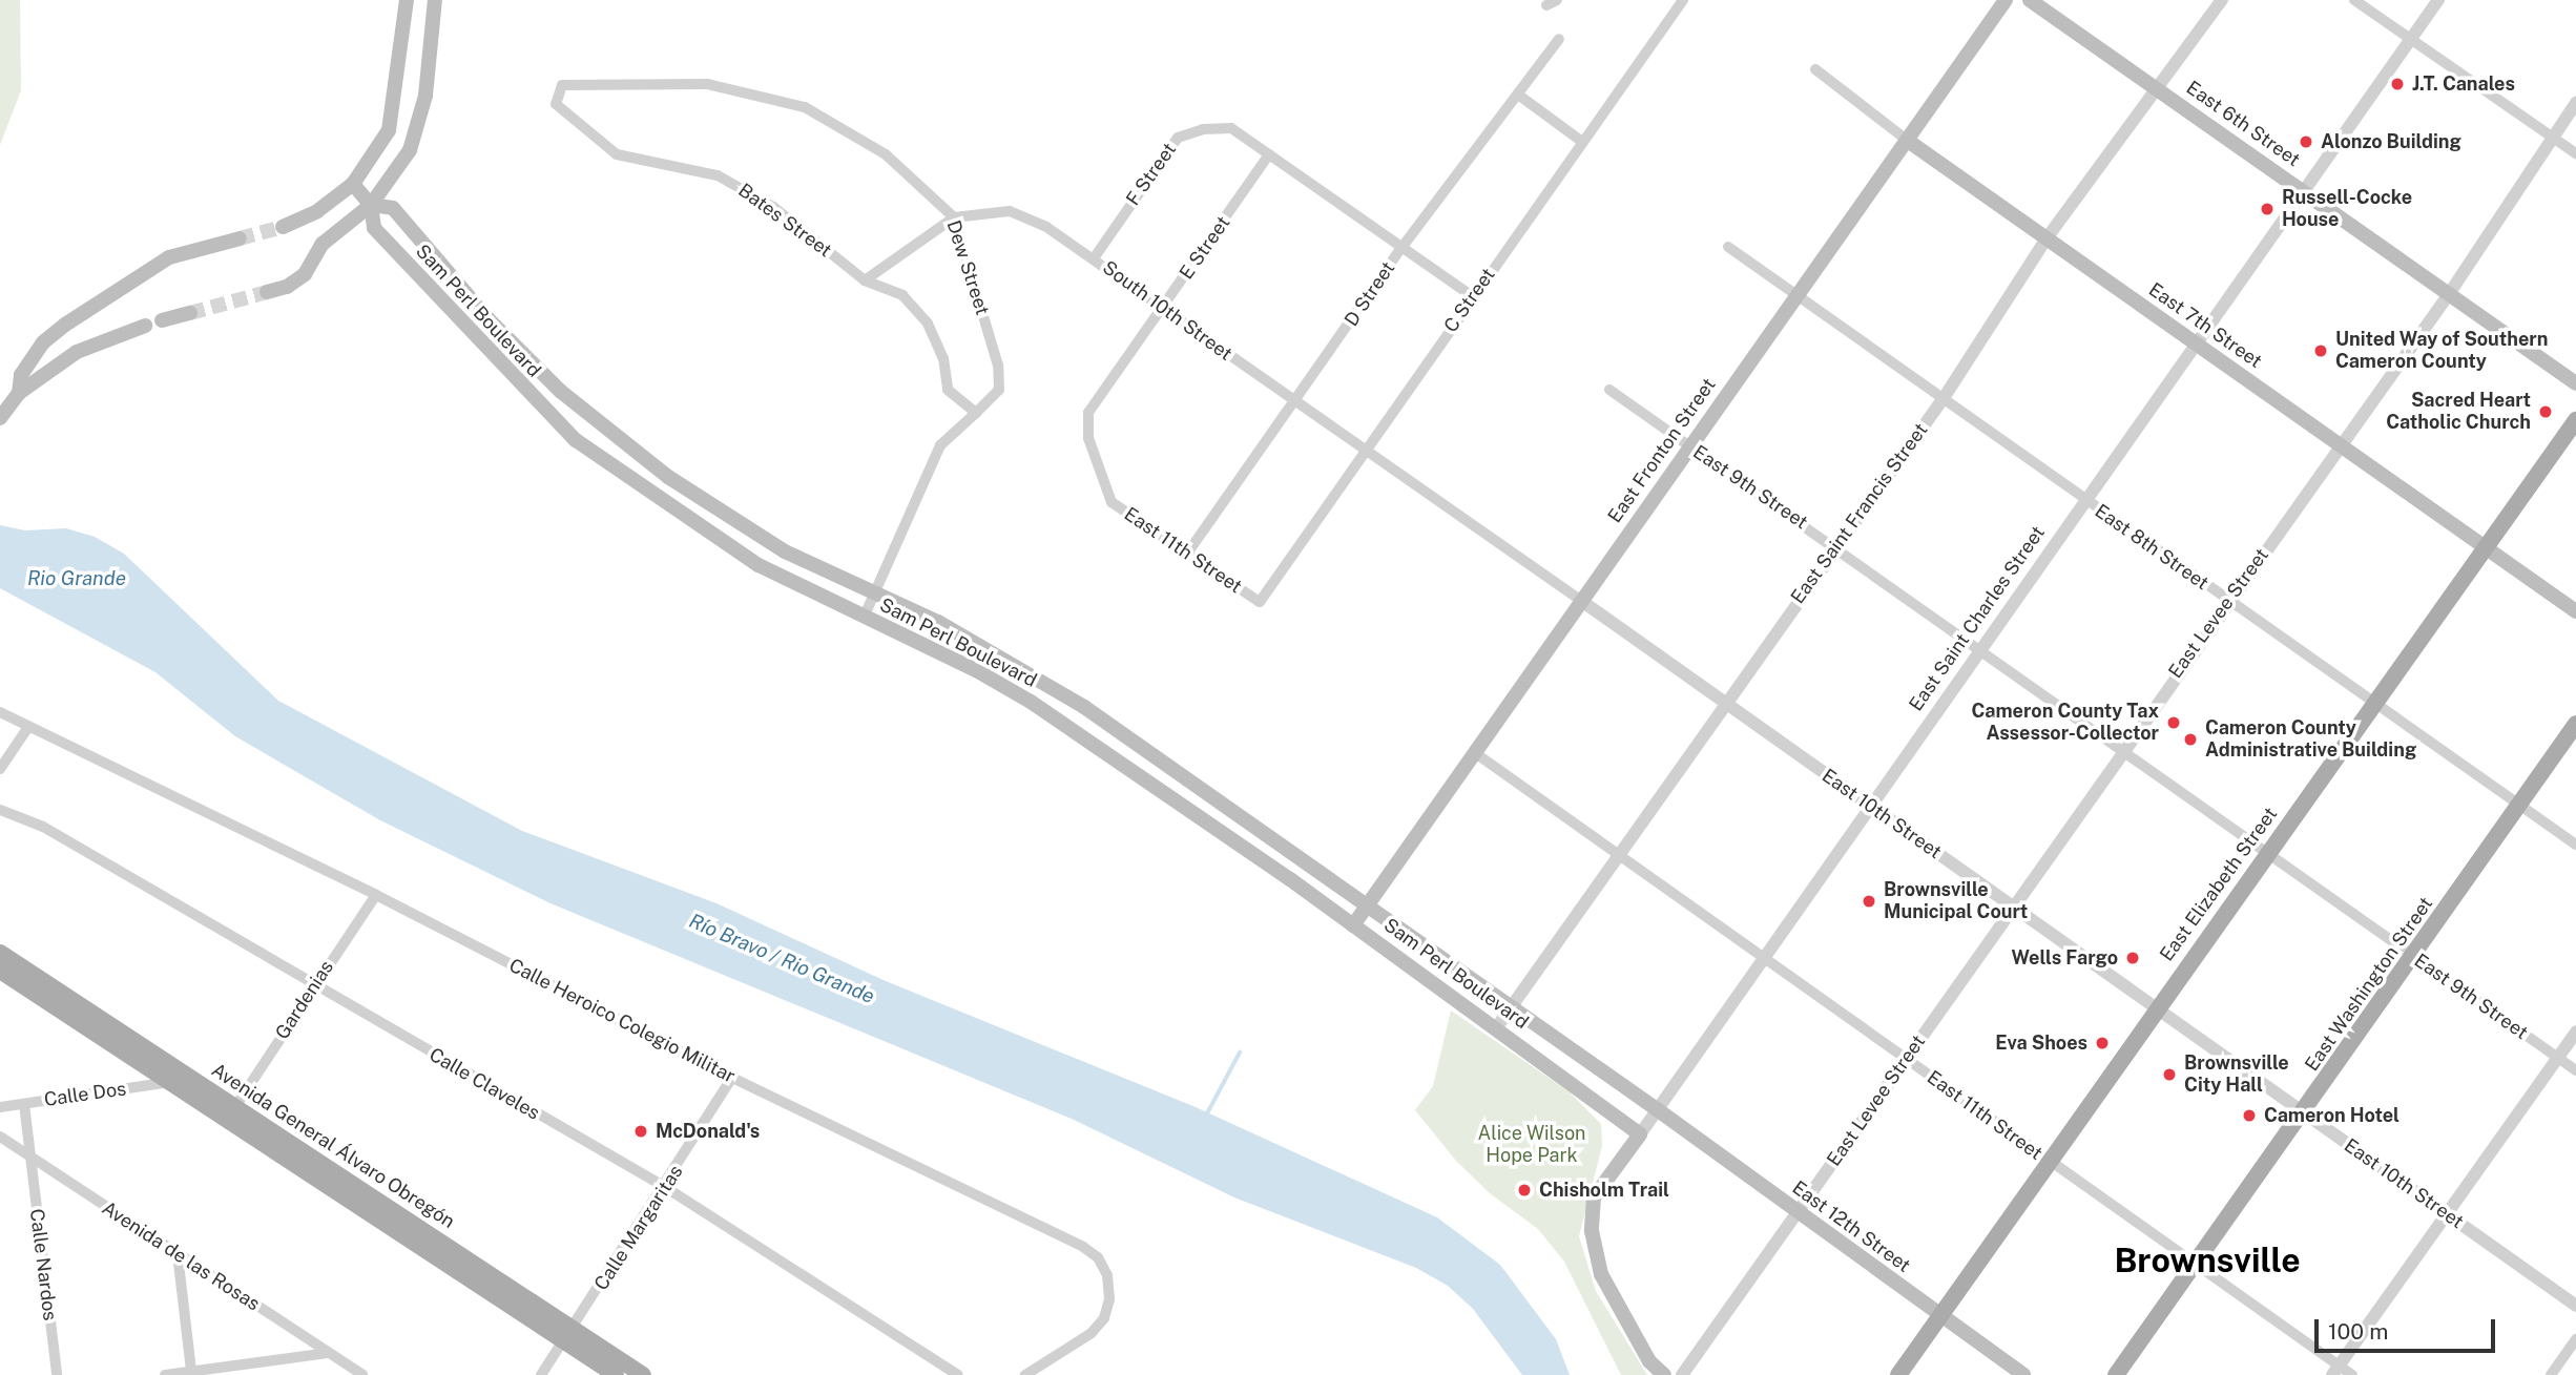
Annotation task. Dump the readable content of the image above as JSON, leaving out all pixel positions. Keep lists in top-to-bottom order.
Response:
{
  "streets": {
    "main road": [
      "East 6th Street",
      "Sam Perl Boulevard",
      "East 7th Street",
      "East Fronton Street",
      "East Saint Charles Street",
      "East Elizabeth Street",
      "East Washington Street",
      "Avenida General Álvaro Obregón",
      "East 12th Street"
    ],
    "street": [
      "F Street",
      "Bates Street",
      "E Street",
      "Dew Street",
      "D Street",
      "C Street",
      "South 10th Street",
      "East 9th Street",
      "East Saint Francis Street",
      "East 8th Street",
      "East 11th Street",
      "East Levee Street",
      "East 10th Street",
      "Gardenias",
      "Calle Heroico Colegio Militar",
      "Calle Claveles",
      "Calle Dos",
      "Calle Margaritas",
      "Avenida de las Rosas",
      "Calle Nardos"
    ]
  },
  "crossings": [
    ["East 6th Street", "East Saint Francis Street"],
    ["East 6th Street", "East Levee Street"],
    ["East 6th Street", "East Saint Charles Street"],
    ["F Street", "E Street"],
    ["F Street", "D Street"],
    ["F Street", "C Street"],
    ["F Street", "South 10th Street"],
    ["Bates Street", "Dew Street"],
    ["E Street", "South 10th Street"],
    ["E Street", "East 11th Street"],
    ["Dew Street", "Sam Perl Boulevard"],
    ["Dew Street", "South 10th Street"],
    ["D Street", "South 10th Street"],
    ["D Street", "East 11th Street"],
    ["C Street", "South 10th Street"],
    ["C Street", "East 11th Street"],
    ["C Street", "East 10th Street"],
    ["Sam Perl Boulevard", "East Fronton Street"],
    ["Sam Perl Boulevard", "East Saint Francis Street"],
    ["Sam Perl Boulevard", "East Saint Charles Street"],
    ["Sam Perl Boulevard", "East 12th Street"],
    ["South 10th Street", "East 10th Street"],
    ["East 7th Street", "East Fronton Street"],
    ["East 7th Street", "East Saint Francis Street"],
    ["East 7th Street", "East Levee Street"],
    ["East 7th Street", "East Saint Charles Street"],
    ["East 7th Street", "East Elizabeth Street"],
    ["East Fronton Street", "East 9th Street"],
    ["East Fronton Street", "East 8th Street"],
    ["East Fronton Street", "East 11th Street"],
    ["East Fronton Street", "East 10th Street"],
    ["East 9th Street", "East Saint Francis Street"],
    ["East 9th Street", "East Levee Street"],
    ["East 9th Street", "East Saint Charles Street"],
    ["East 9th Street", "East Elizabeth Street"],
    ["East 9th Street", "East Washington Street"],
    ["East Saint Francis Street", "East 8th Street"],
    ["East Saint Francis Street", "East 11th Street"],
    ["East Saint Francis Street", "East 10th Street"],
    ["East 8th Street", "East Levee Street"],
    ["East 8th Street", "East Saint Charles Street"],
    ["East 8th Street", "East Elizabeth Street"],
    ["East 8th Street", "East Washington Street"],
    ["East 11th Street", "East Levee Street"],
    ["East 11th Street", "East Saint Charles Street"],
    ["East 11th Street", "East Elizabeth Street"],
    ["East 11th Street", "East Washington Street"],
    ["East Levee Street", "East 10th Street"],
    ["East Levee Street", "East 12th Street"],
    ["East Saint Charles Street", "East 10th Street"],
    ["East Saint Charles Street", "East 12th Street"],
    ["East 10th Street", "East Elizabeth Street"],
    ["East 10th Street", "East Washington Street"],
    ["East Elizabeth Street", "East 12th Street"],
    ["Gardenias", "Calle Heroico Colegio Militar"],
    ["Gardenias", "Calle Claveles"],
    ["Gardenias", "Avenida General Álvaro Obregón"],
    ["Calle Heroico Colegio Militar", "Calle Margaritas"],
    ["Calle Claveles", "Calle Margaritas"],
    ["Calle Dos", "Avenida General Álvaro Obregón"],
    ["Calle Dos", "Calle Nardos"],
    ["Avenida General Álvaro Obregón", "Calle Margaritas"],
    ["Avenida de las Rosas", "Calle Nardos"]
  ],
  "districts": ["Brownsville"],
  "water": ["Rio Grande", "Río Bravo / Rio Grande"],
  "parks": ["Alice Wilson Hope Park"],
  "places": [
    "J.T. Canales",
    "Alonzo Building",
    "Russell-Cocke House",
    "United Way of Southern Cameron County",
    "Sacred Heart Catholic Church",
    "Cameron County Tax Assessor-Collector",
    "Cameron County Administrative Building",
    "Brownsville Municipal Court",
    "Wells Fargo",
    "Eva Shoes",
    "Brownsville City Hall",
    "Cameron Hotel",
    "McDonald's",
    "Chisholm Trail"
  ],
  "scale_bar": "100 m"
}
